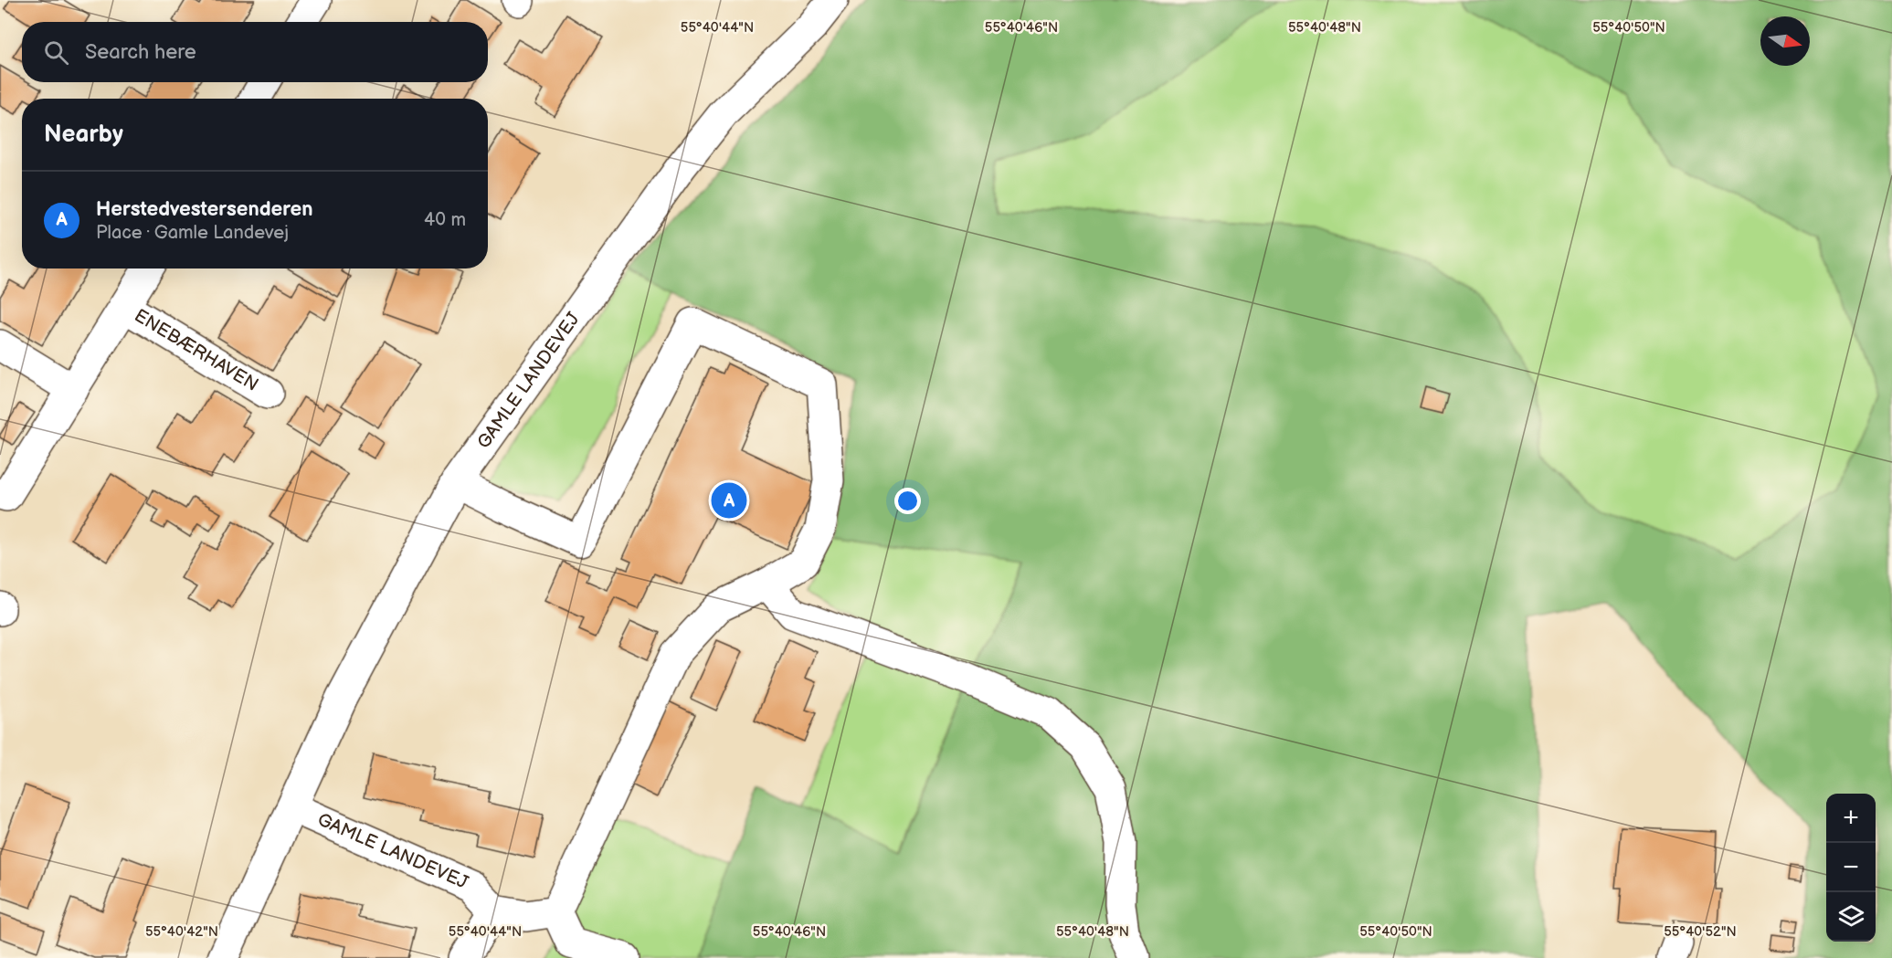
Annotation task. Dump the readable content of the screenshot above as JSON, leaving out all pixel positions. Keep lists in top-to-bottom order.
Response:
{
  "streets": {
    "street": ["ENEBÆRHAVEN", "GAMLE LANDEVEJ"]
  },
  "north": "right",
  "page": {
    "search": "Search here",
    "heading": "Nearby",
    "list": [
      {
        "mark": "A",
        "name": "Herstedvestersenderen",
        "note": "Place · Gamle Landevej",
        "value": "40 m"
      }
    ],
    "pins": "A",
    "map_buttons": ["+", "−"]
  },
  "coordinates": [
    "55°40'44\"N",
    "55°40'46\"N",
    "55°40'48\"N",
    "55°40'50\"N",
    "55°40'42\"N",
    "55°40'52\"N"
  ]
}
